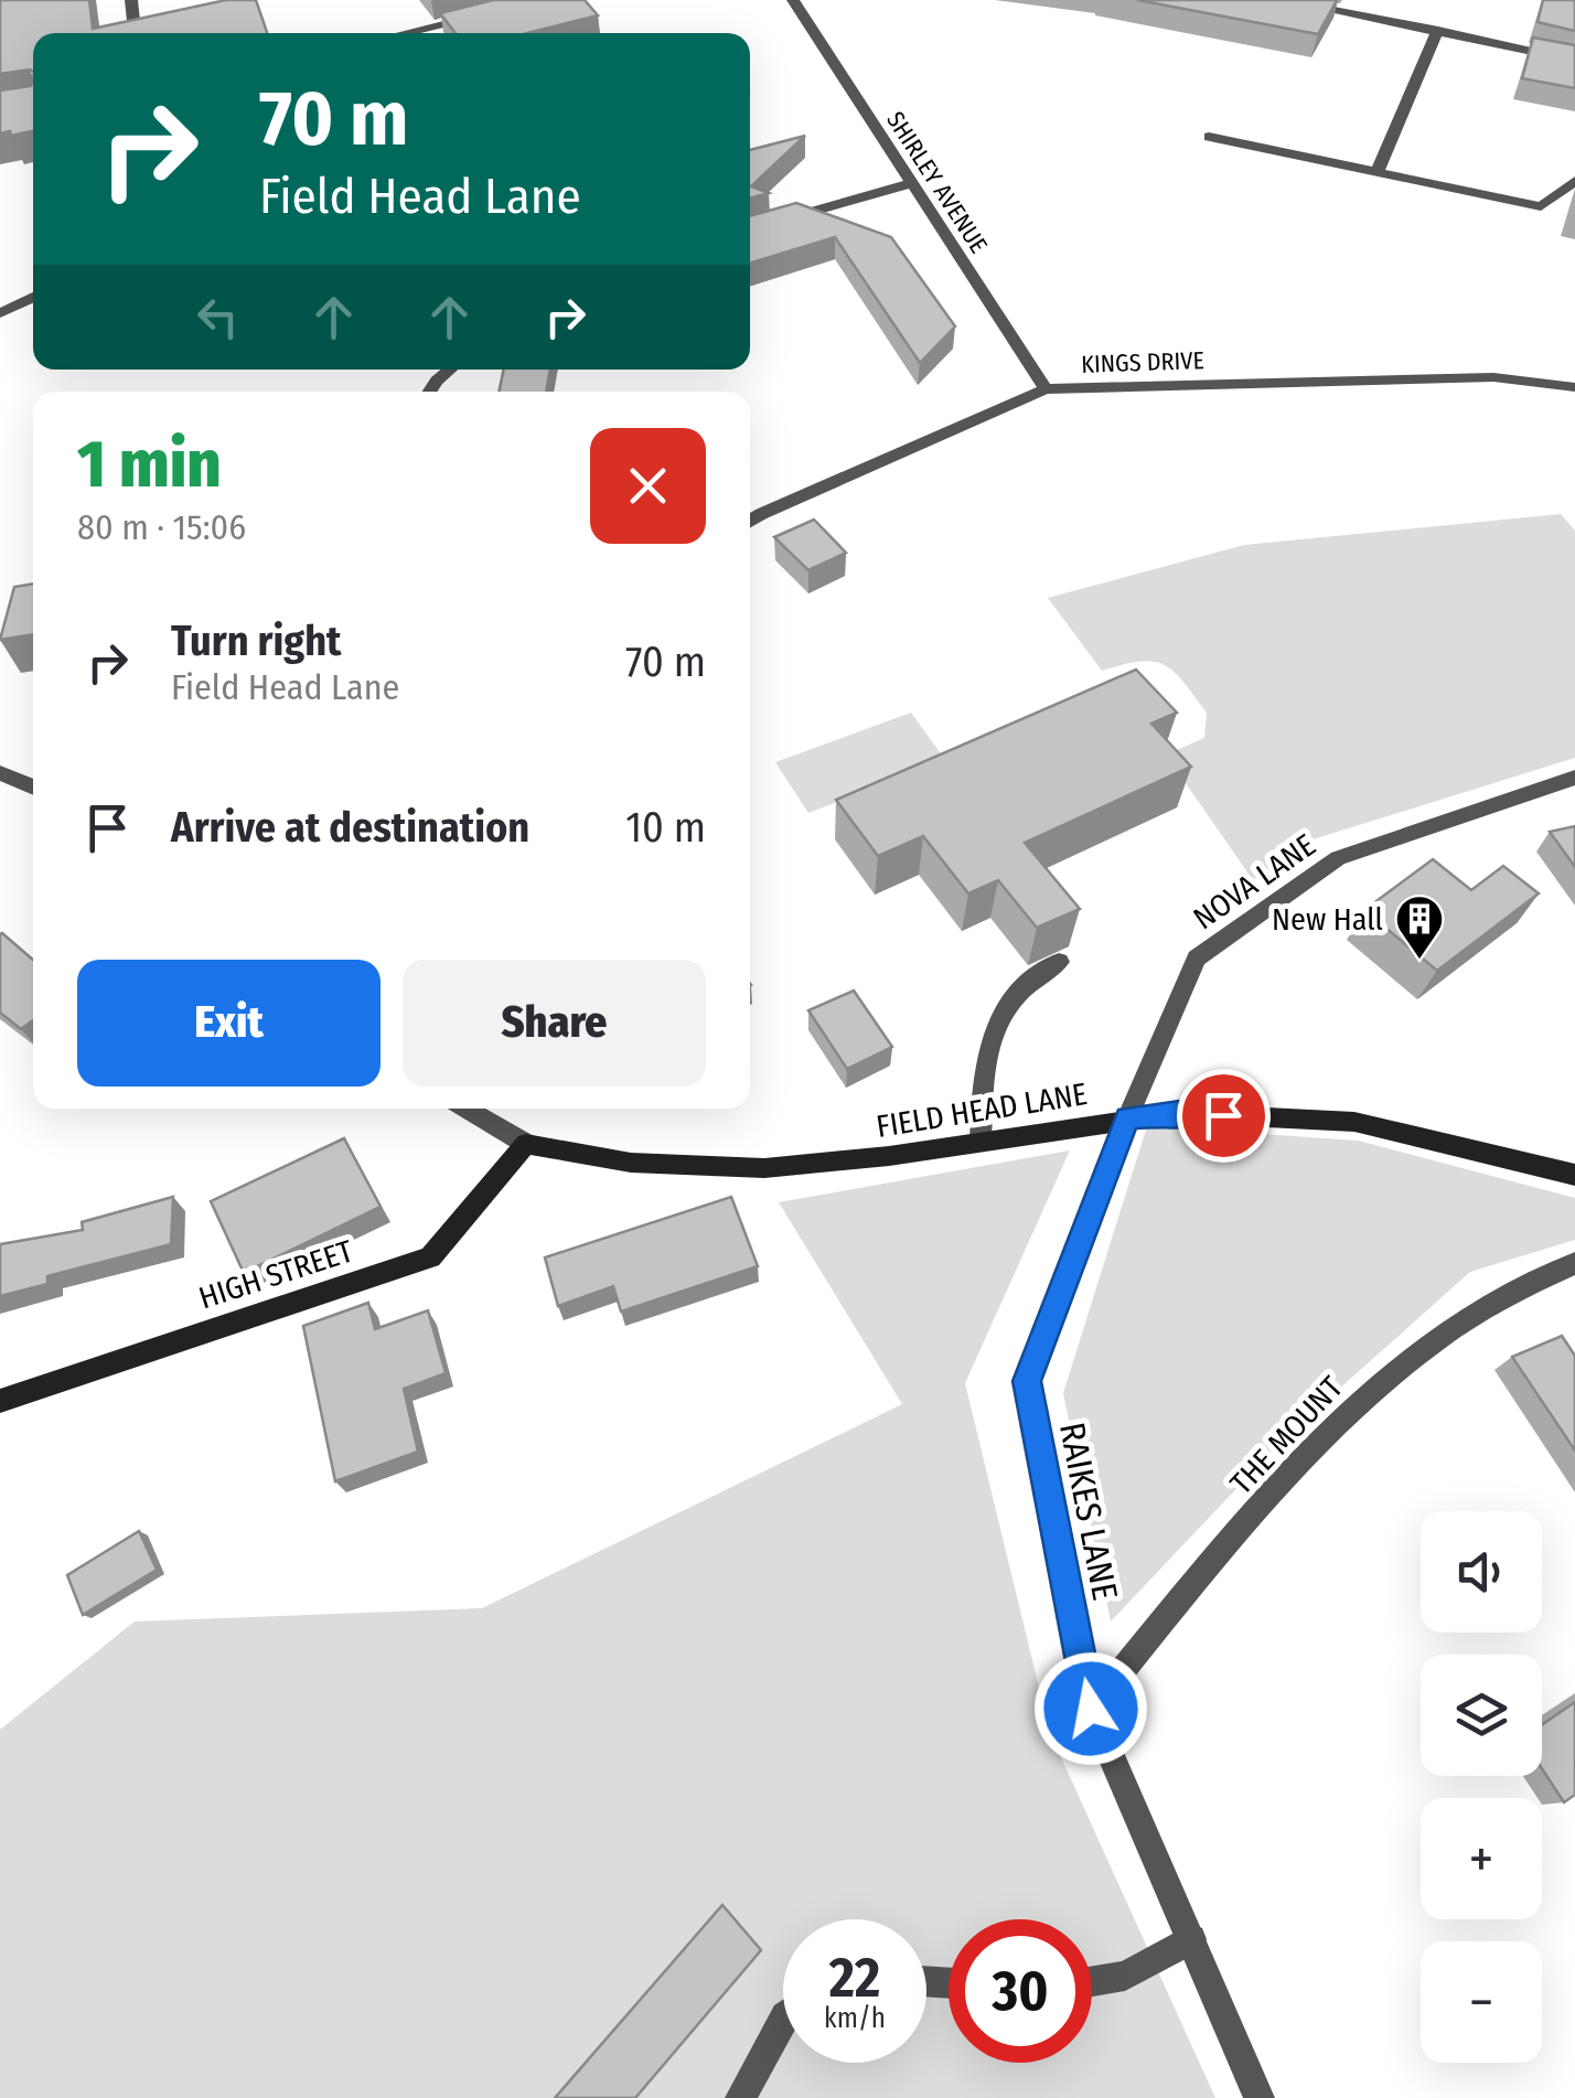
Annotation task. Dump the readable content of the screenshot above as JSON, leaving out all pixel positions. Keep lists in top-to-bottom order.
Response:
{
  "streets": {
    "main road": ["FIELD HEAD LANE", "HIGH STREET"],
    "street": [
      "SHIRLEY AVENUE",
      "KINGS DRIVE",
      "NOVA LANE",
      "THE MOUNT",
      "RAIKES LANE"
    ]
  },
  "crossings": [
    ["SHIRLEY AVENUE", "KINGS DRIVE"],
    ["NOVA LANE", "FIELD HEAD LANE"],
    ["NOVA LANE", "RAIKES LANE"],
    ["FIELD HEAD LANE", "HIGH STREET"],
    ["FIELD HEAD LANE", "RAIKES LANE"],
    ["THE MOUNT", "RAIKES LANE"]
  ],
  "places": {
    "building": ["New Hall"]
  },
  "page": {
    "turn": ["70 m", "Field Head Lane"],
    "heading": ["1 min", "80 m · 15:06"],
    "list": [
      {
        "name": "Turn right",
        "note": "Field Head Lane",
        "value": "70 m"
      },
      {
        "name": "Arrive at destination",
        "value": "10 m"
      }
    ],
    "buttons": ["Exit", "Share"],
    "map_buttons": ["+", "−"],
    "speed": "22 km/h",
    "limit": "30"
  }
}
